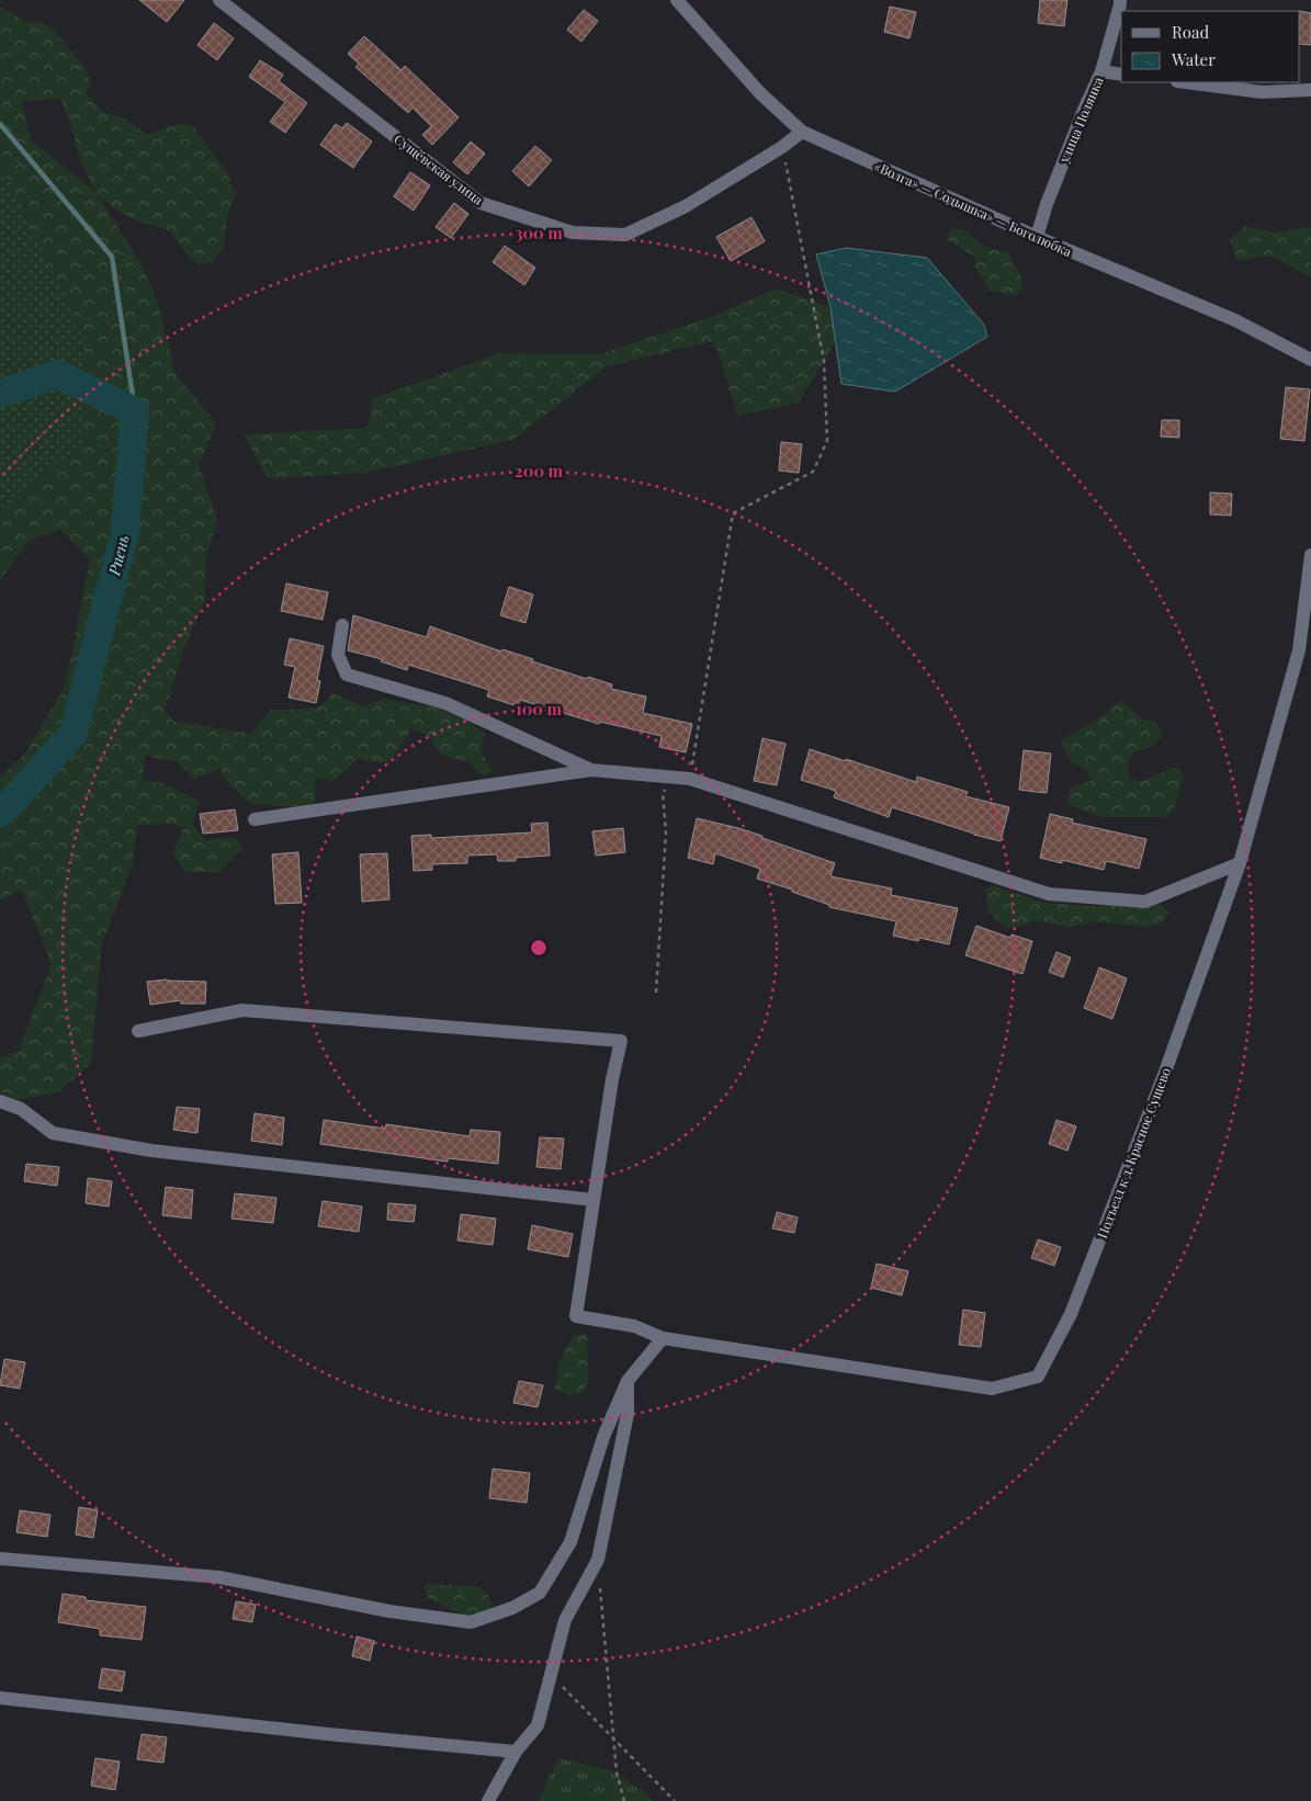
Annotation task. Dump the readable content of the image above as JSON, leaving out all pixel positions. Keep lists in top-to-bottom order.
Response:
{
  "streets": {
    "street": [
      "улица Полянка",
      "Сущёвская улица",
      "«Волга» — Содышка» — Боголюбка",
      "Подъезд к д. Красное Сущево"
    ]
  },
  "crossings": [
    ["улица Полянка", "«Волга» — Содышка» — Боголюбка"],
    ["Сущёвская улица", "«Волга» — Содышка» — Боголюбка"]
  ],
  "water": ["Рпень"],
  "legend": ["Road", "Water"],
  "rings": ["300 m", "200 m", "100 m"]
}
